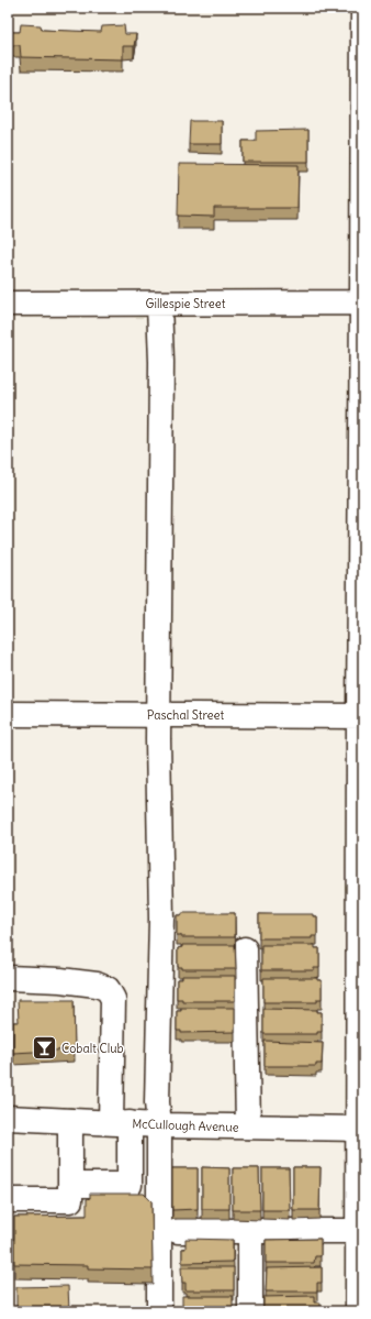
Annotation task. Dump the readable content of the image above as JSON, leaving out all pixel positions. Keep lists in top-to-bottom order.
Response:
{
  "streets": {
    "street": ["Gillespie Street", "Paschal Street", "McCullough Avenue"]
  },
  "places": {
    "bar": ["Cobalt Club"]
  }
}
